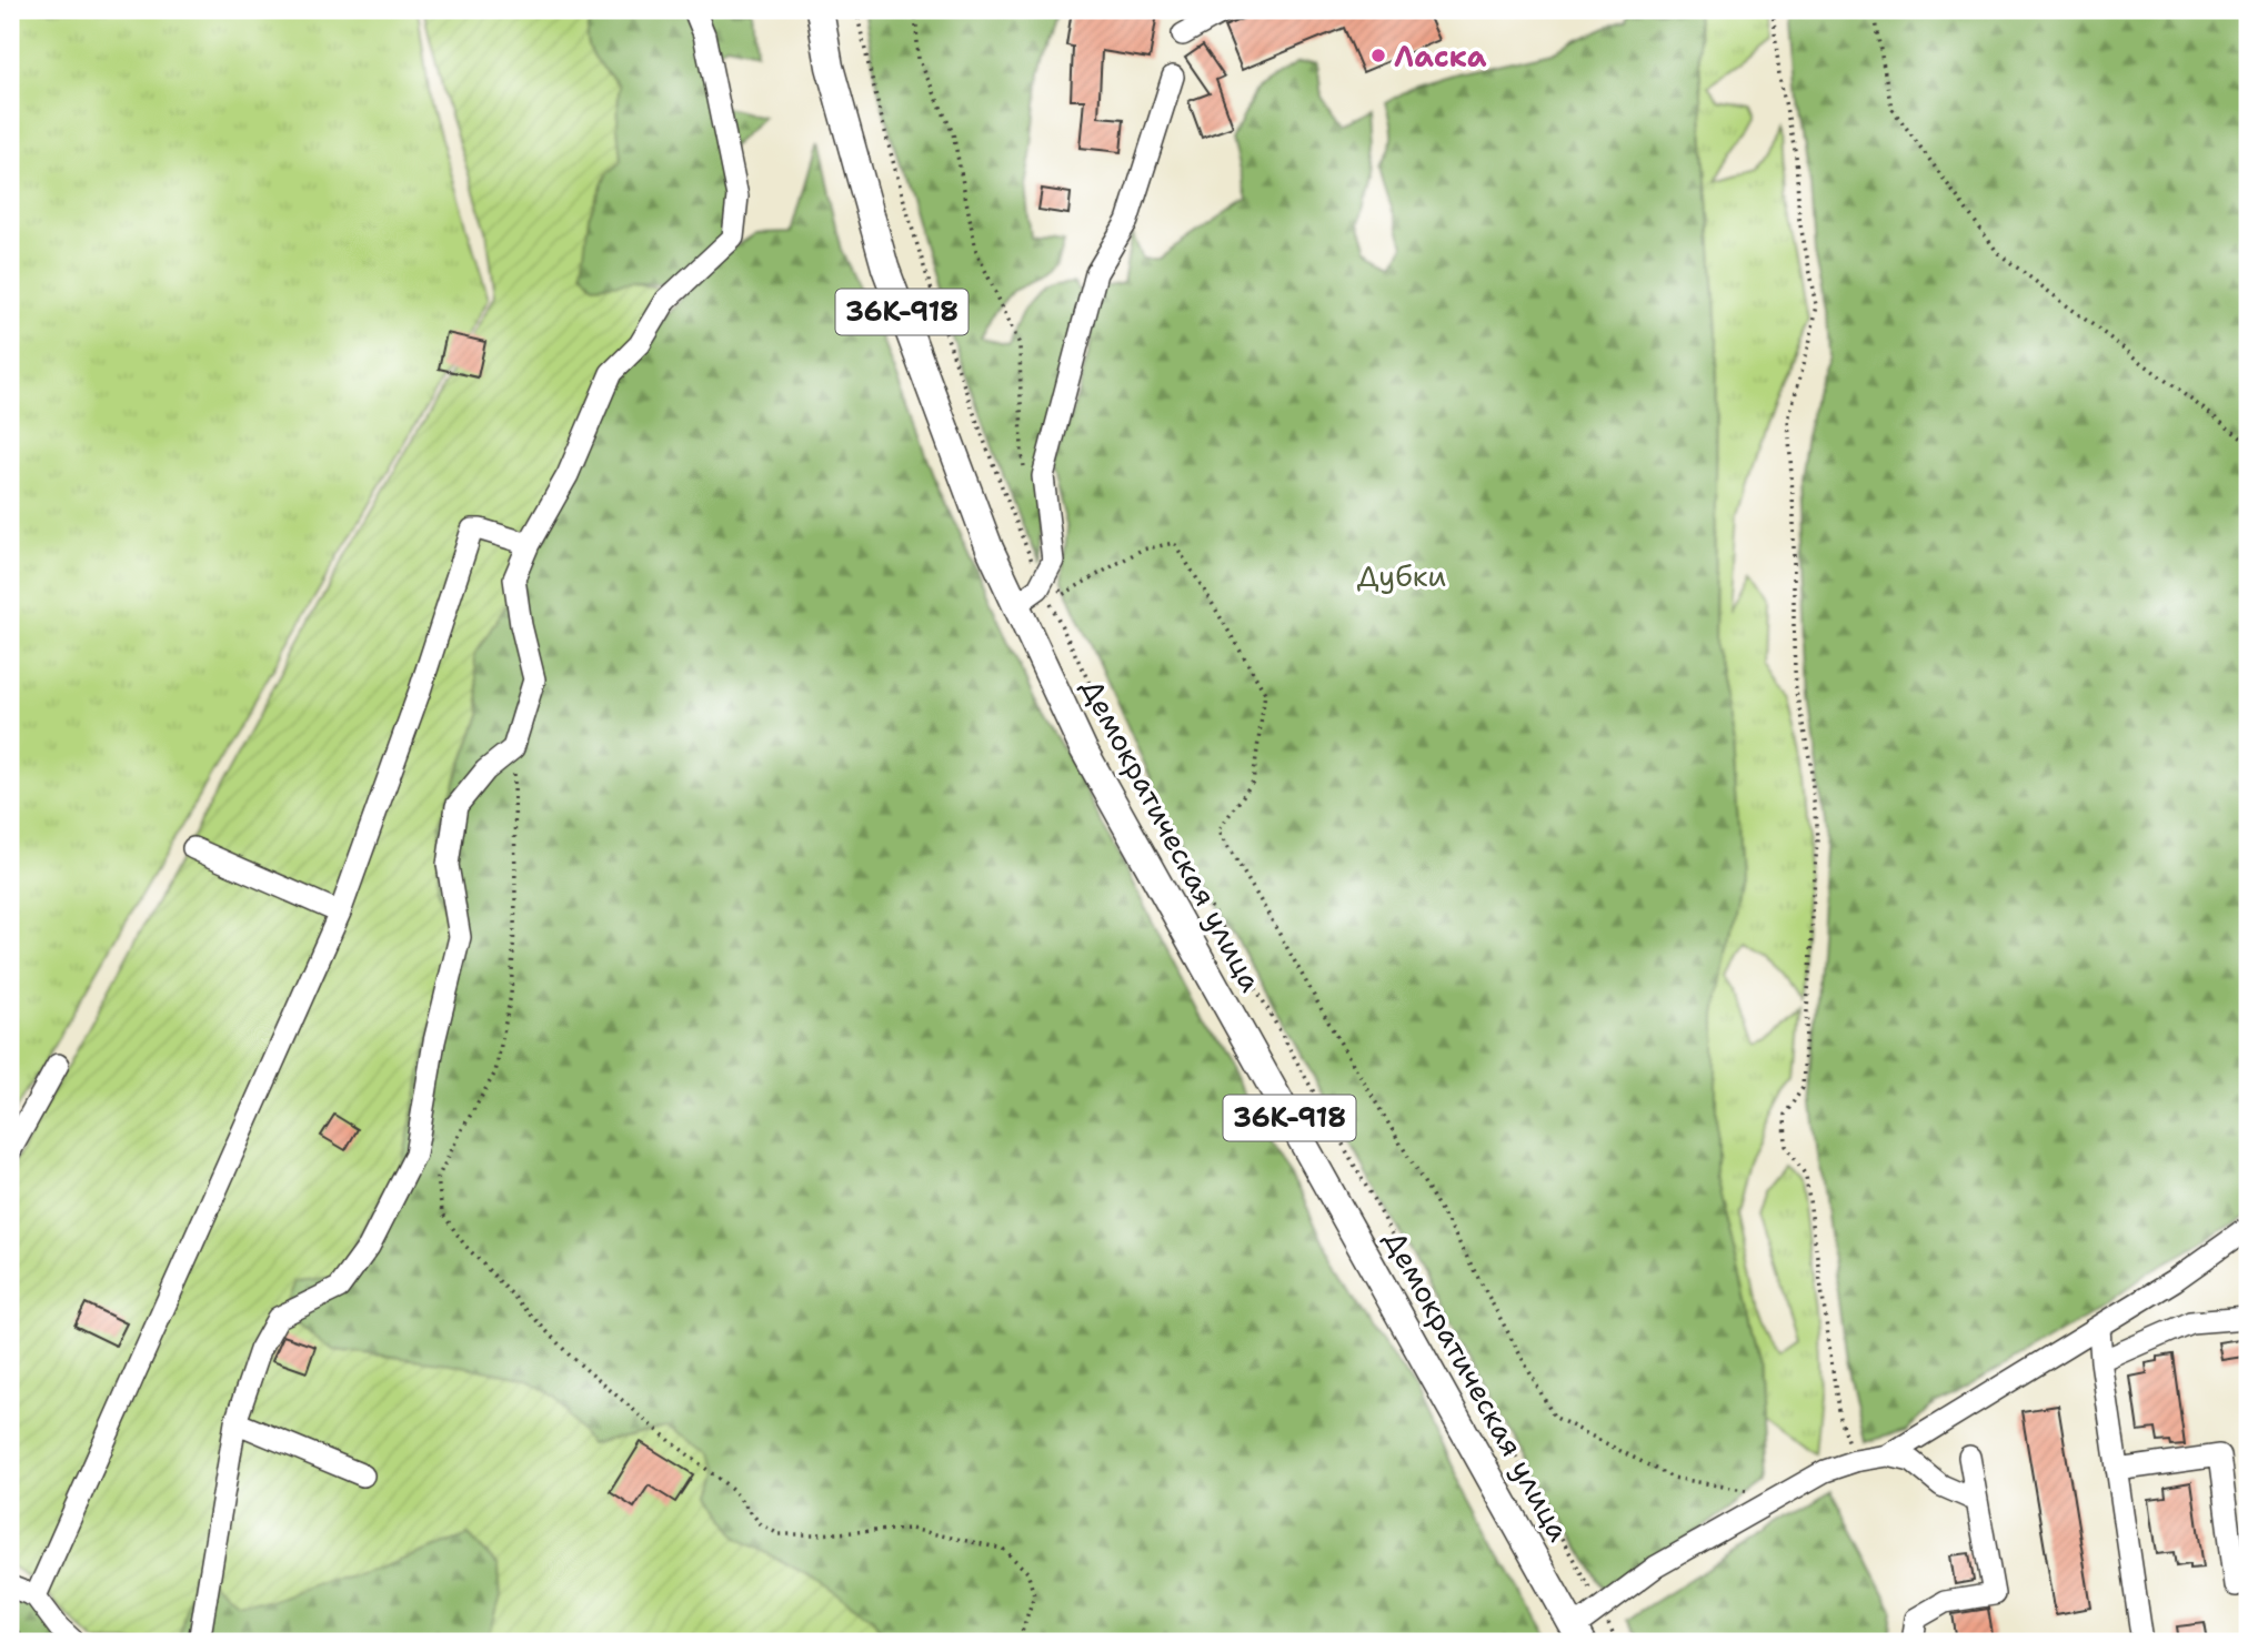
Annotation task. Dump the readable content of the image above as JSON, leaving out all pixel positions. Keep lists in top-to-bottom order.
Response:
{
  "streets": {
    "main road": ["36К-918", "Демократическая улица"]
  },
  "parks": ["Дубки"],
  "places": ["Ласка"]
}
